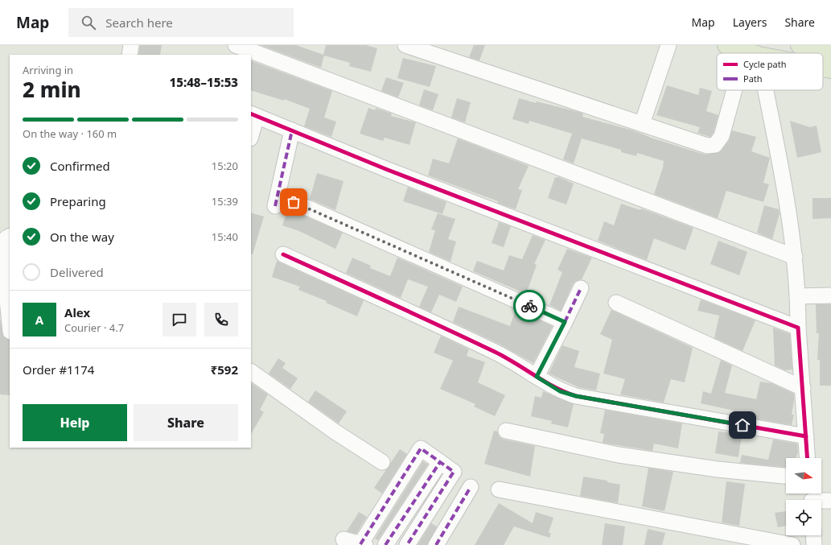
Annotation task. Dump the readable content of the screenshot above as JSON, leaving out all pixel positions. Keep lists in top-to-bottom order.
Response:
{
  "legend": ["Cycle path", "Path"],
  "north": "right",
  "page": {
    "header": "Map",
    "search": "Search here",
    "nav": ["Map", "Layers", "Share"],
    "heading": ["2 min", "Arriving in", "15:48–15:53"],
    "panel": [
      "Alex",
      "Courier · 4.7",
      "Order #1174",
      "₹592"
    ],
    "bar": "On the way · 160 m",
    "list": [
      ["Confirmed", "15:20"],
      ["Preparing", "15:39"],
      ["On the way", "15:40"],
      "Delivered"
    ],
    "round": "A",
    "buttons": ["Help", "Share"]
  }
}
